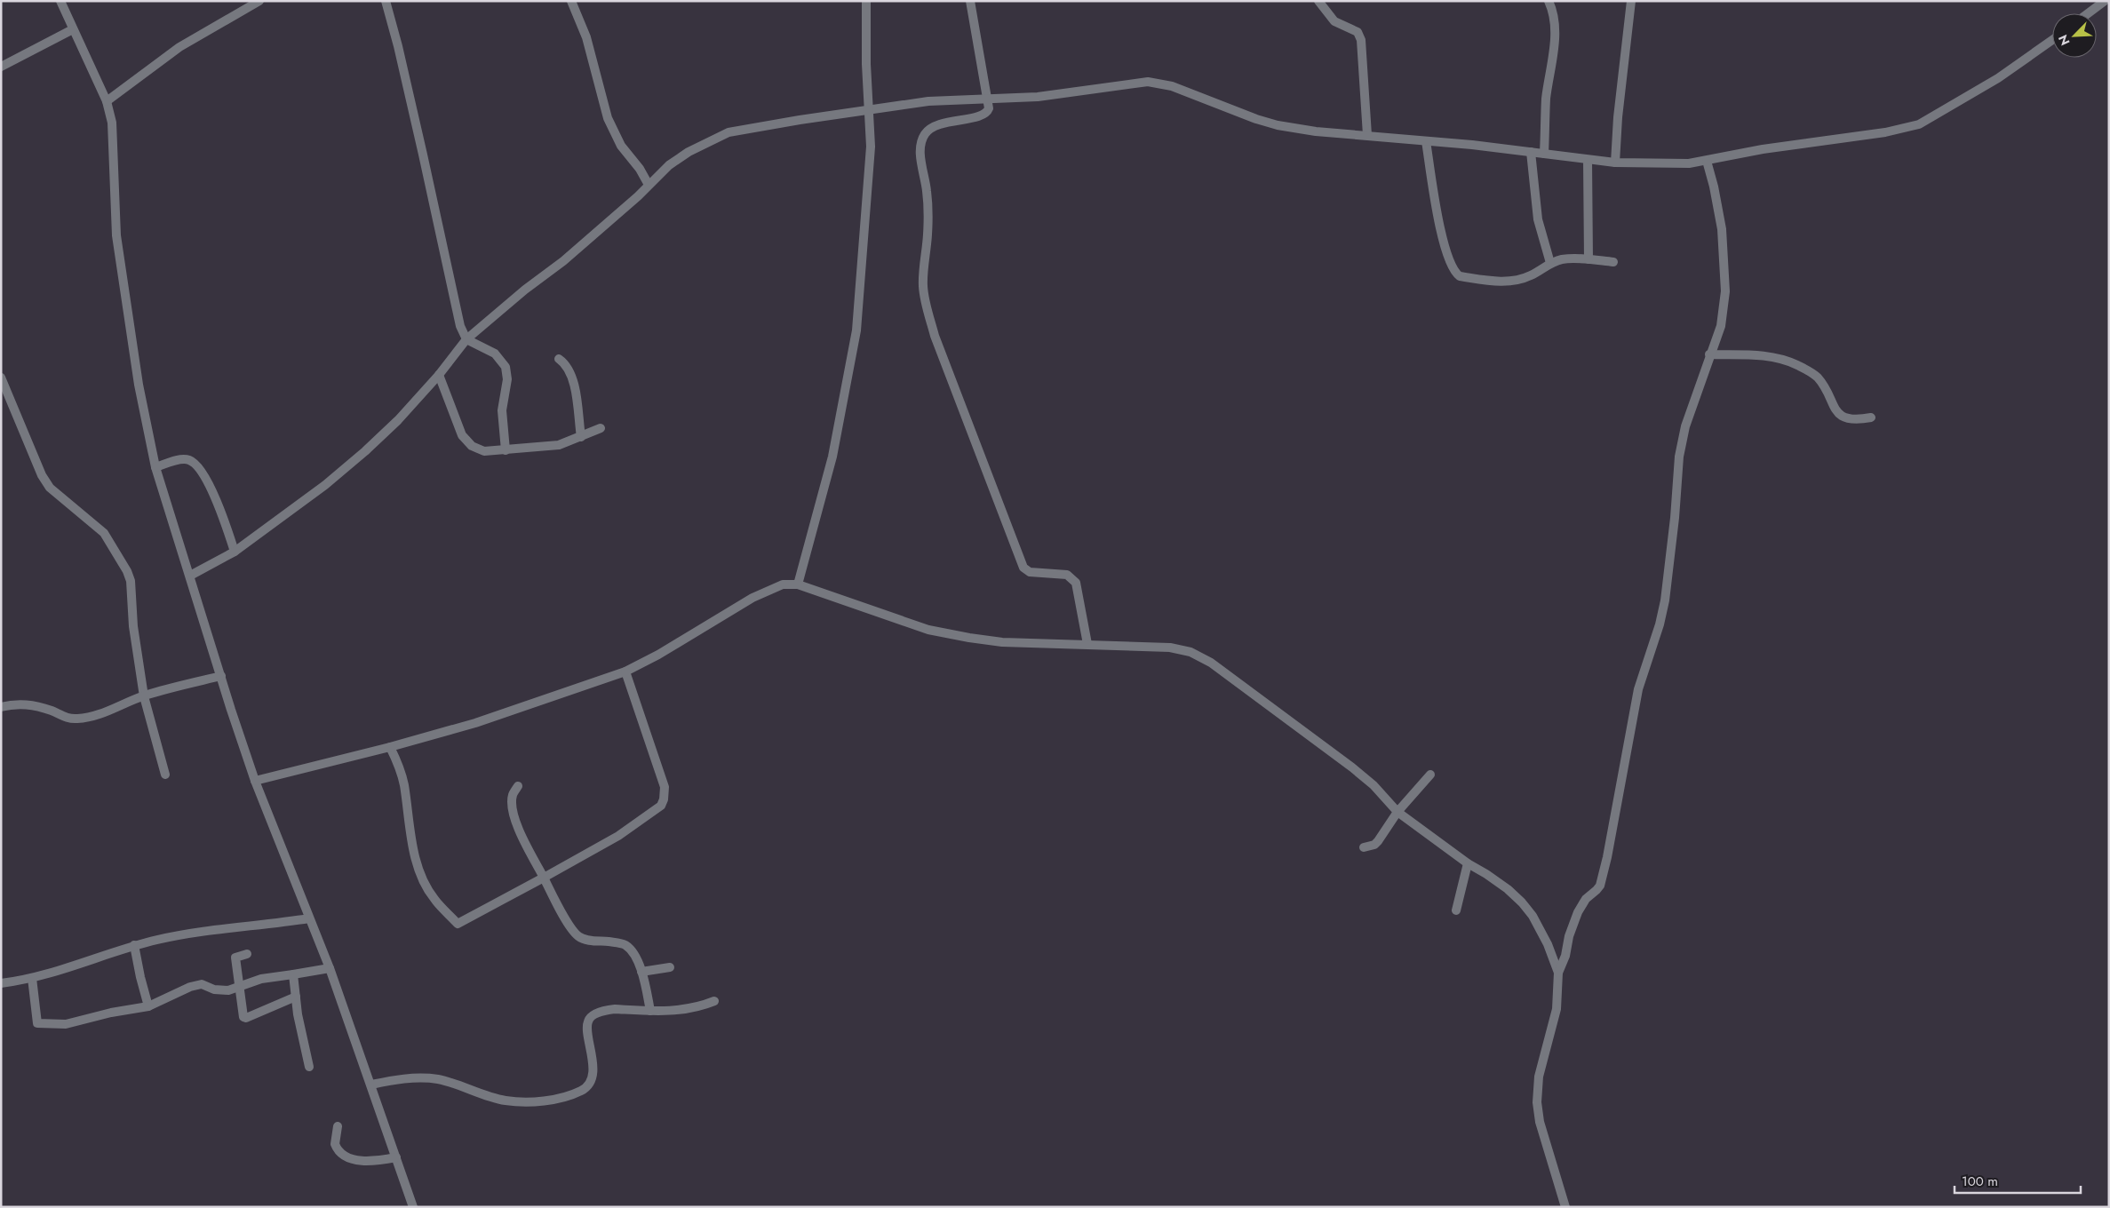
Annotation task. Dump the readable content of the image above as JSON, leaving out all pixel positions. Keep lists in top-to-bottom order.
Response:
{
  "scale_bar": "100 m",
  "north": "bottom left"
}
